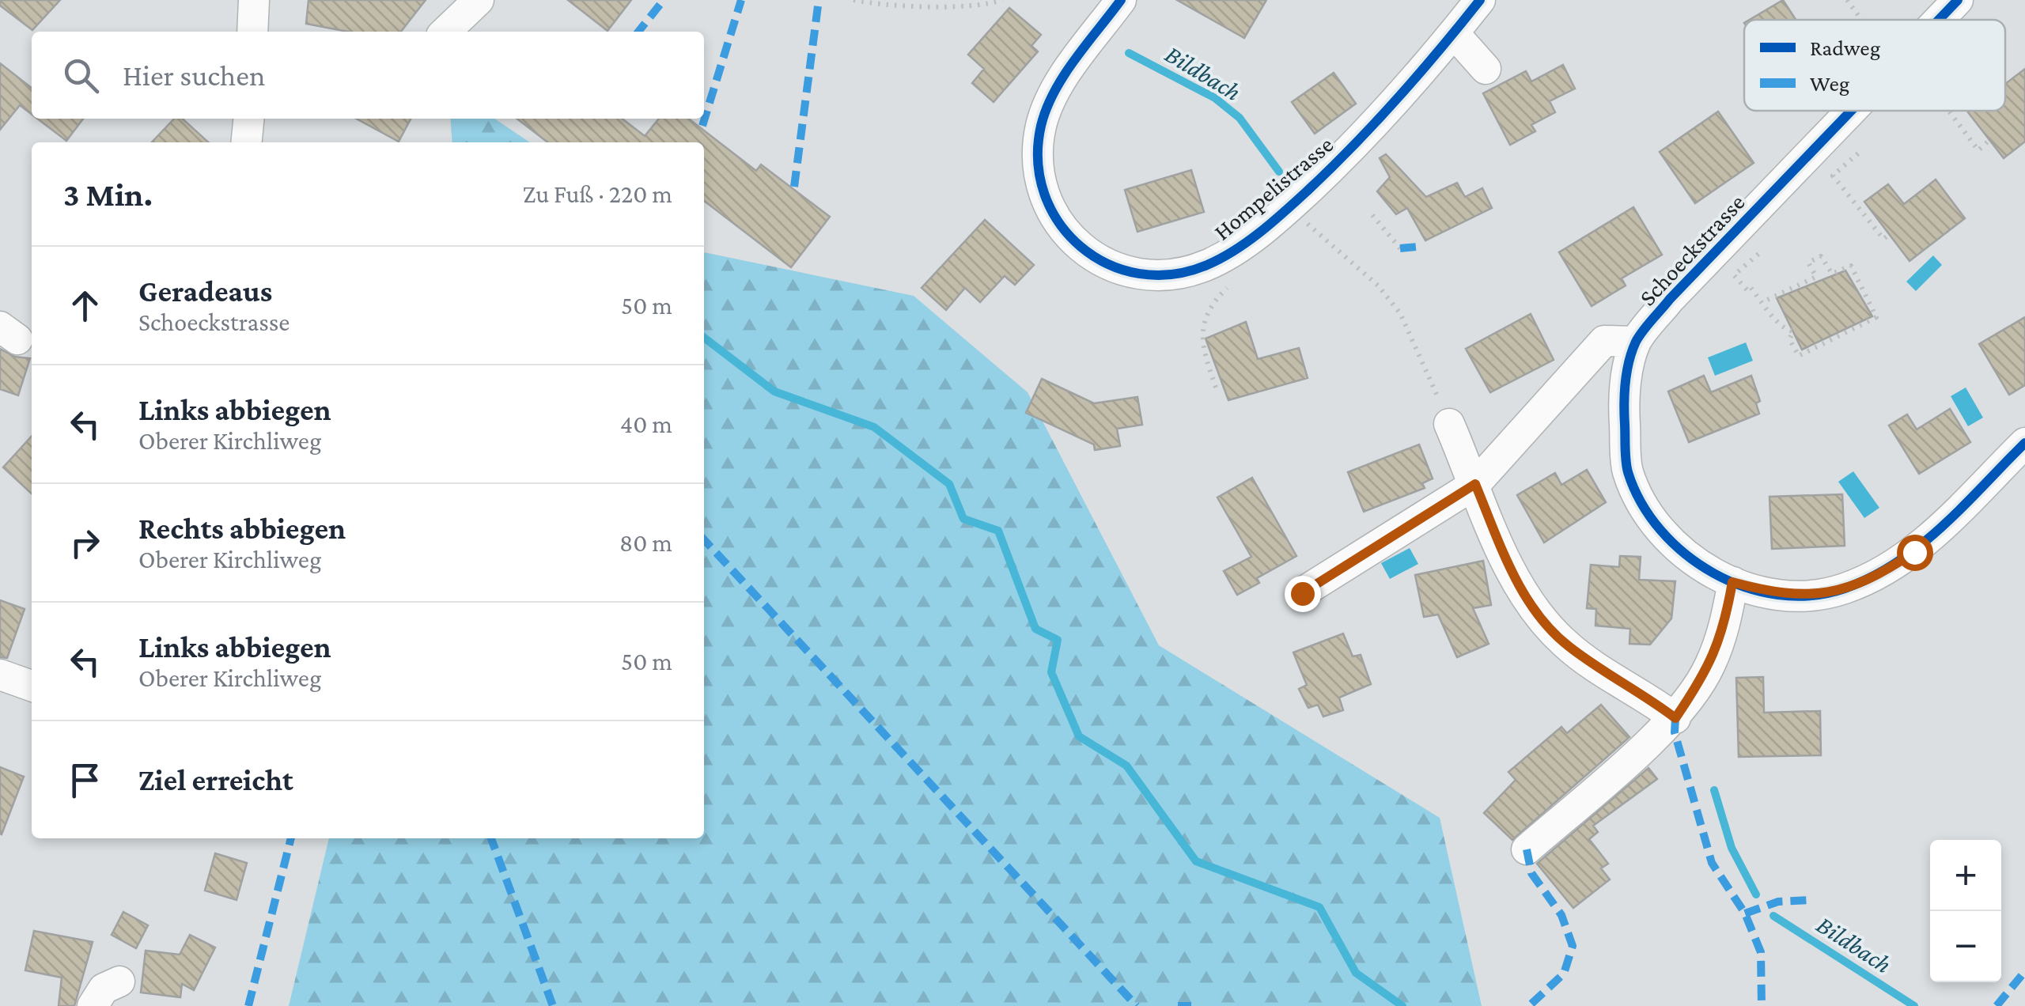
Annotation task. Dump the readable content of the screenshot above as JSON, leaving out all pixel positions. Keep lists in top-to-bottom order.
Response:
{
  "streets": {
    "street": ["Hompelistrasse", "Schoeckstrasse"]
  },
  "water": ["Bildbach"],
  "legend": ["Radweg", "Weg"],
  "page": {
    "search": "Hier suchen",
    "heading": ["3 Min.", "Zu Fuß · 220 m"],
    "list": [
      ["Geradeaus", "Schoeckstrasse", "50 m"],
      ["Links abbiegen", "Oberer Kirchliweg", "40 m"],
      ["Rechts abbiegen", "Oberer Kirchliweg", "80 m"],
      ["Links abbiegen", "Oberer Kirchliweg", "50 m"],
      "Ziel erreicht"
    ],
    "map_buttons": ["+", "−"]
  }
}
